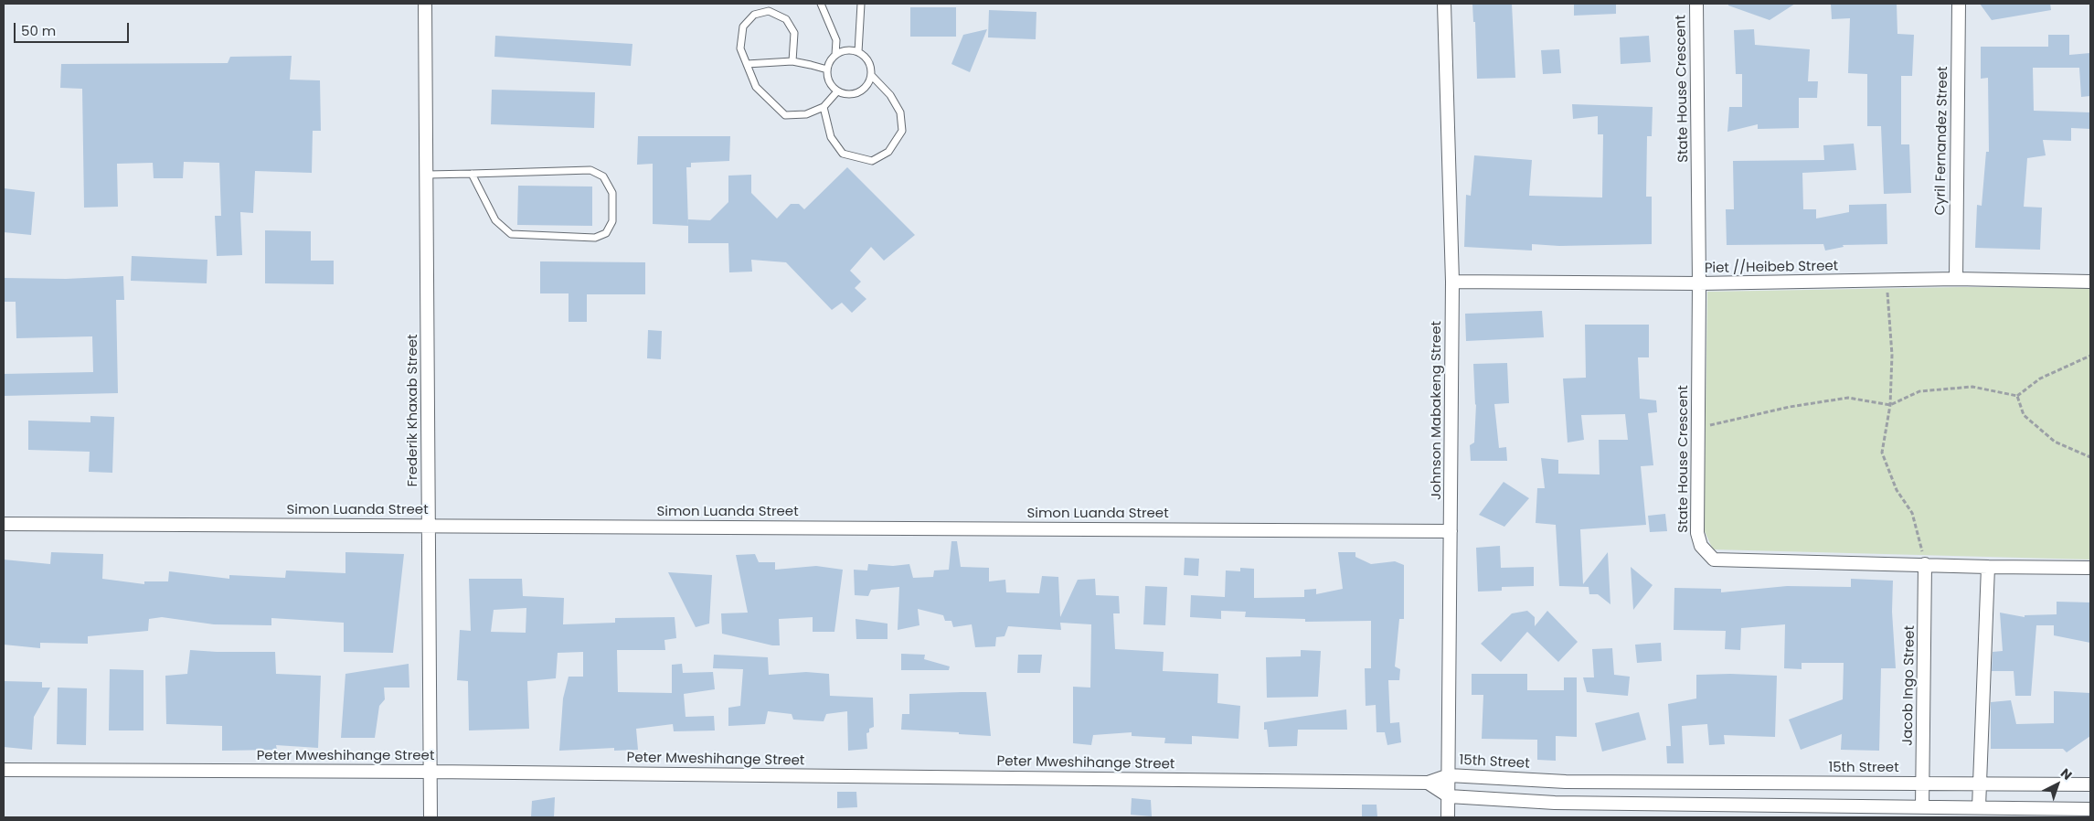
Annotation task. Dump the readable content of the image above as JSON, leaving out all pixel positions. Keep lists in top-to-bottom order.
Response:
{
  "streets": {
    "street": [
      "State House Crescent",
      "Cyril Fernandez Street",
      "Piet //Heibeb Street",
      "Frederik Khaxab Street",
      "Johnson Mabakeng Street",
      "Simon Luanda Street",
      "Jacob Ingo Street",
      "Peter Mweshihange Street",
      "15th Street"
    ]
  },
  "crossings": [
    ["State House Crescent", "Piet //Heibeb Street"],
    ["State House Crescent", "Jacob Ingo Street"],
    ["Cyril Fernandez Street", "Piet //Heibeb Street"],
    ["Piet //Heibeb Street", "Johnson Mabakeng Street"],
    ["Frederik Khaxab Street", "Simon Luanda Street"],
    ["Frederik Khaxab Street", "Peter Mweshihange Street"],
    ["Johnson Mabakeng Street", "Simon Luanda Street"],
    ["Johnson Mabakeng Street", "15th Street"],
    ["Jacob Ingo Street", "15th Street"],
    ["Peter Mweshihange Street", "15th Street"]
  ],
  "scale_bar": "50 m",
  "north": "top right"
}
